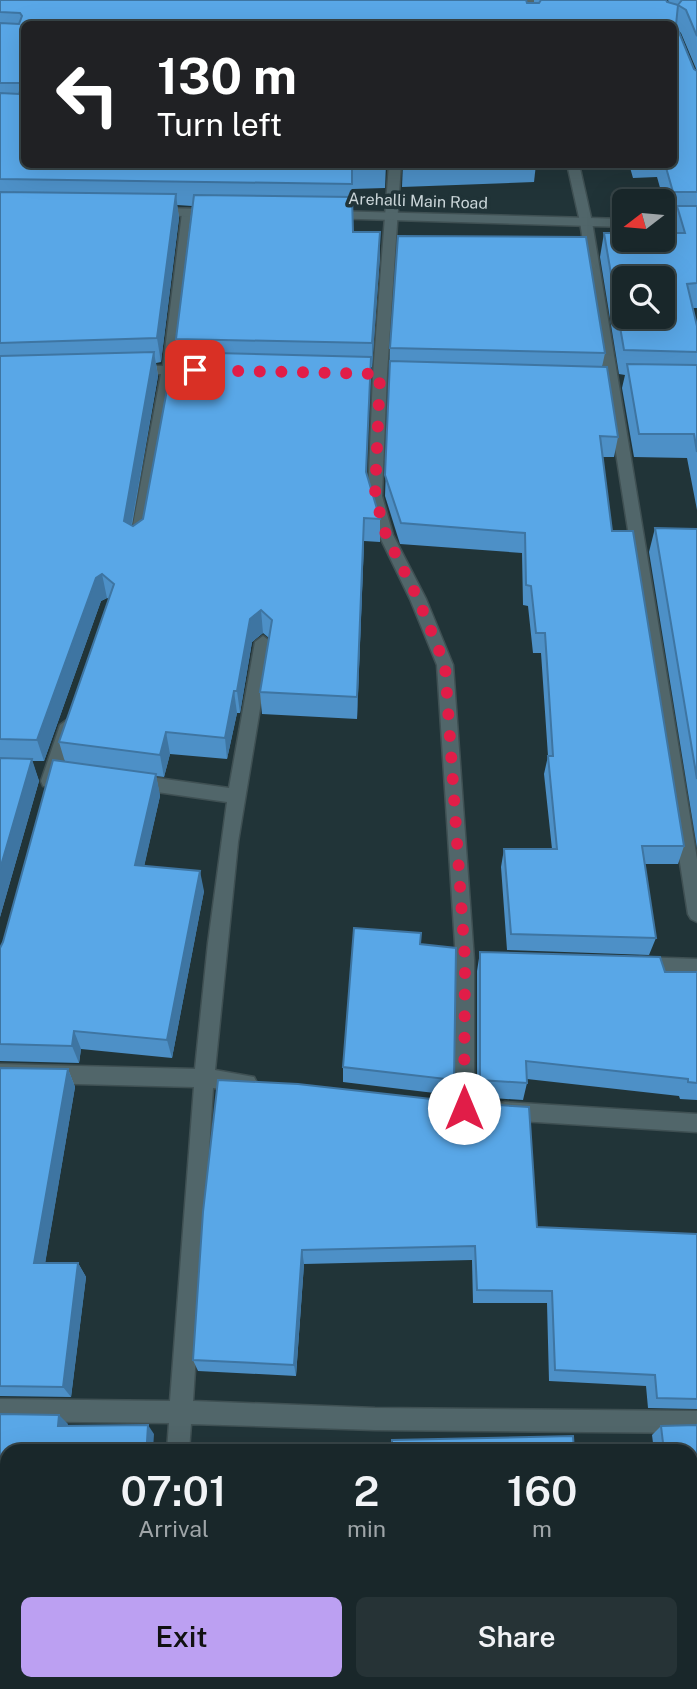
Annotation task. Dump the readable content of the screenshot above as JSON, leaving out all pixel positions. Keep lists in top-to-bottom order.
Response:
{
  "streets": {
    "street": ["Arehalli Main Road"]
  },
  "north": "left",
  "page": {
    "turn": ["130 m", "Turn left"],
    "eta": [
      "07:01",
      "Arrival",
      "2",
      "min",
      "160",
      "m"
    ],
    "buttons": ["Exit", "Share"]
  }
}
